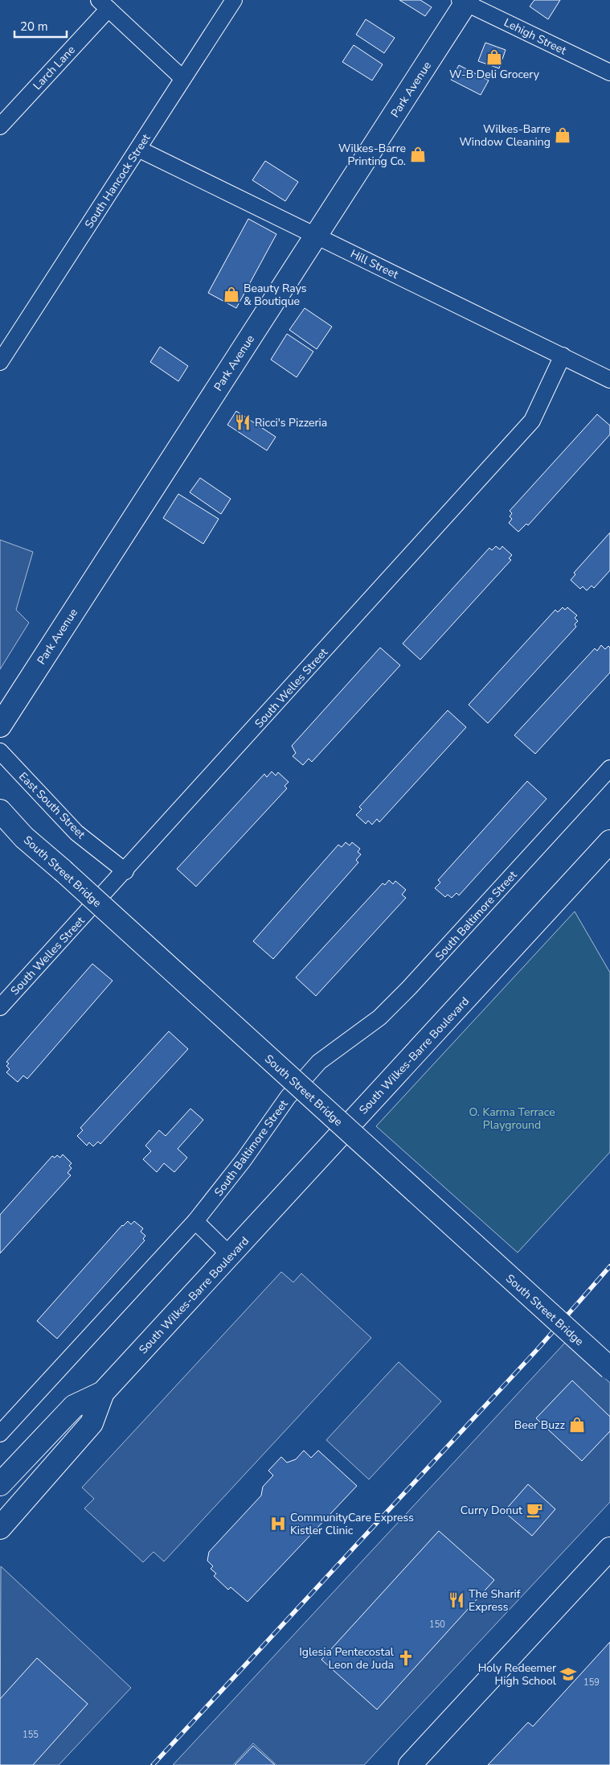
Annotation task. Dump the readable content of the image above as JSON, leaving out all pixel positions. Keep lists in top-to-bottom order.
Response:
{
  "streets": {
    "main road": ["Park Avenue", "South Street Bridge", "South Wilkes-Barre Boulevard"],
    "street": [
      "Lehigh Street",
      "Larch Lane",
      "South Hancock Street",
      "Hill Street",
      "South Welles Street",
      "East South Street",
      "South Baltimore Street"
    ]
  },
  "crossings": [
    ["Lehigh Street", "Park Avenue"],
    ["Park Avenue", "Hill Street"],
    ["South Hancock Street", "Hill Street"],
    ["Hill Street", "South Welles Street"],
    ["South Welles Street", "East South Street"]
  ],
  "parks": ["O. Karma Terrace Playground"],
  "places": {
    "shop": [
      "W-B Deli Grocery",
      "Wilkes-Barre Window Cleaning",
      "Wilkes-Barre Printing Co.",
      "Beauty Rays & Boutique",
      "Beer Buzz"
    ],
    "restaurant": ["Ricci's Pizzeria", "The Sharif Express"],
    "cafe": ["Curry Donut"],
    "hospital": ["CommunityCare Express Kistler Clinic"],
    "church": ["Iglesia Pentecostal Leon de Juda"],
    "school or university": ["Holy Redeemer High School"]
  },
  "house_numbers": ["150", "159", "155"],
  "scale_bar": "20 m"
}
